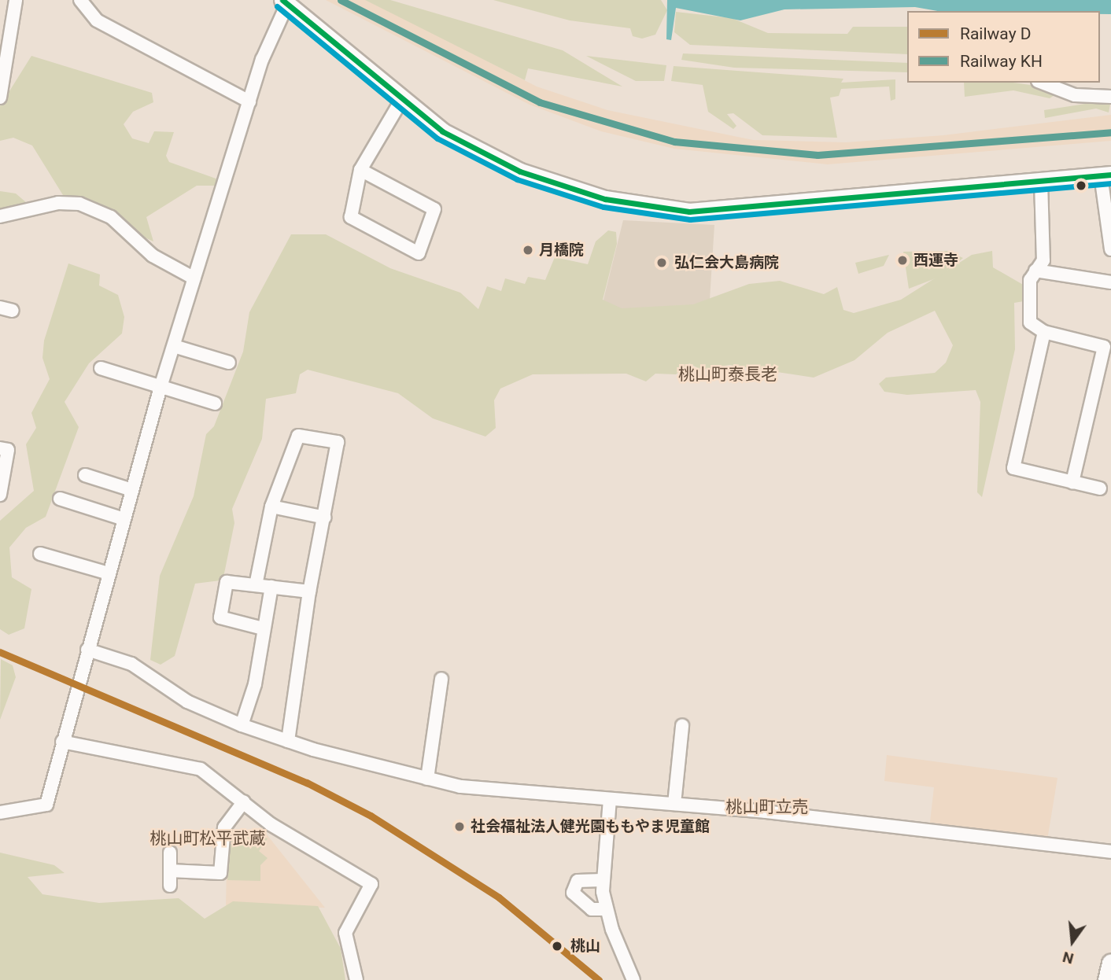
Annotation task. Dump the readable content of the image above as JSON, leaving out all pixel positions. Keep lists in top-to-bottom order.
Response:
{
  "districts": ["桃山町泰長老", "桃山町立売", "桃山町松平武蔵"],
  "places": [
    "月橋院",
    "西運寺",
    "弘仁会大島病院",
    "社会福祉法人健光園ももやま児童館",
    "桃山"
  ],
  "lines": ["rail line KH", "rail line D"],
  "legend": ["Railway D", "Railway KH"],
  "north": "bottom"
}
